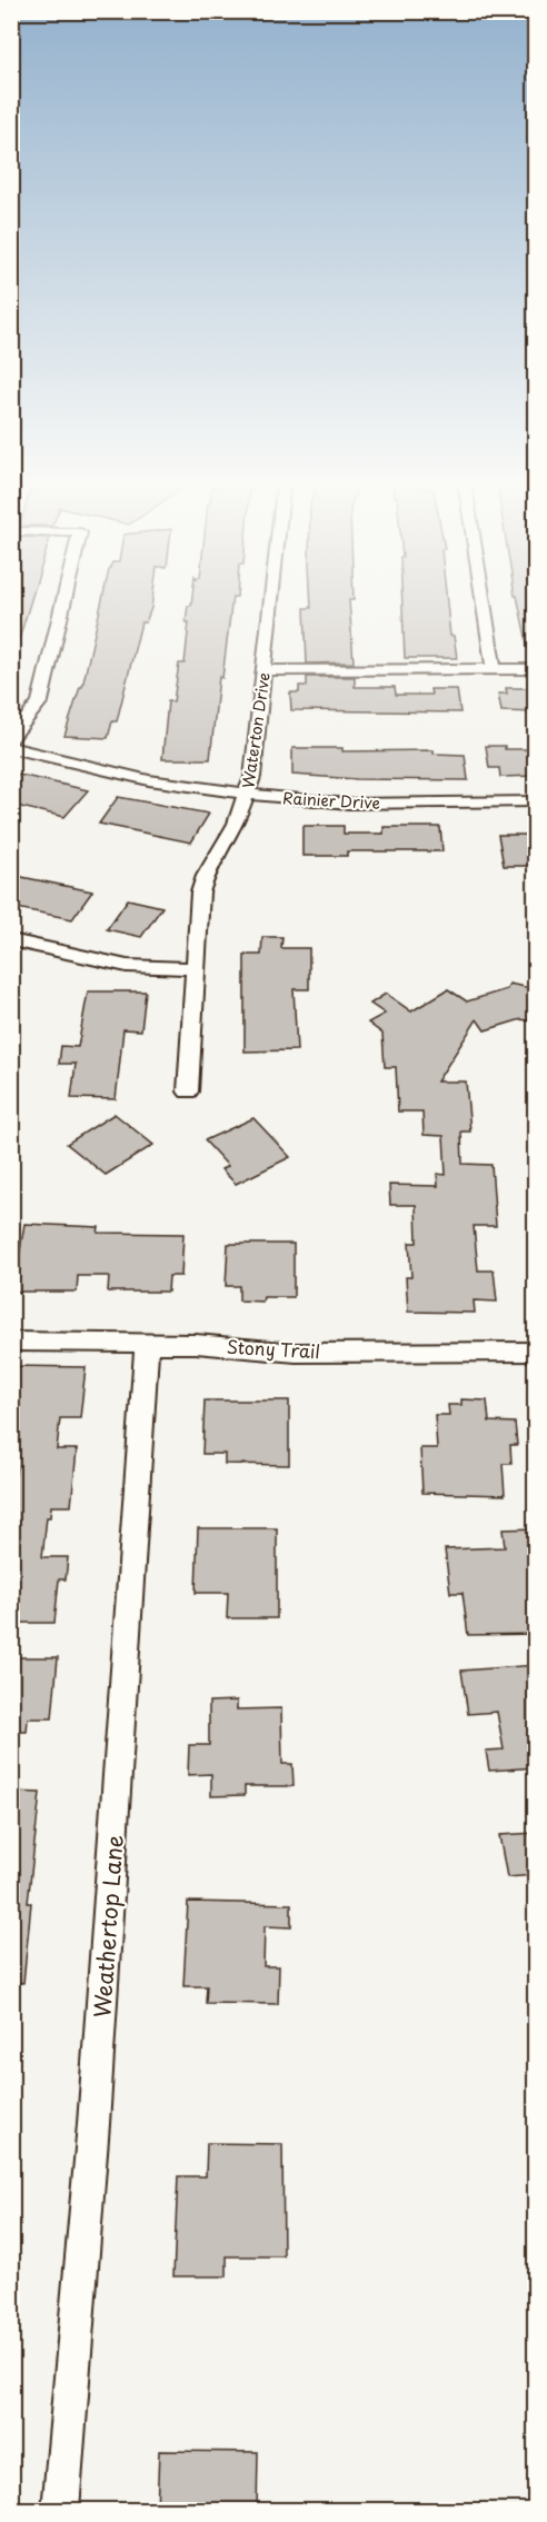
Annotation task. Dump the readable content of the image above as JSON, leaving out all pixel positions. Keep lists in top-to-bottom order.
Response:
{
  "streets": {
    "street": [
      "Waterton Drive",
      "Rainier Drive",
      "Stony Trail",
      "Weathertop Lane"
    ]
  },
  "crossings": [
    ["Waterton Drive", "Rainier Drive"],
    ["Stony Trail", "Weathertop Lane"]
  ]
}
